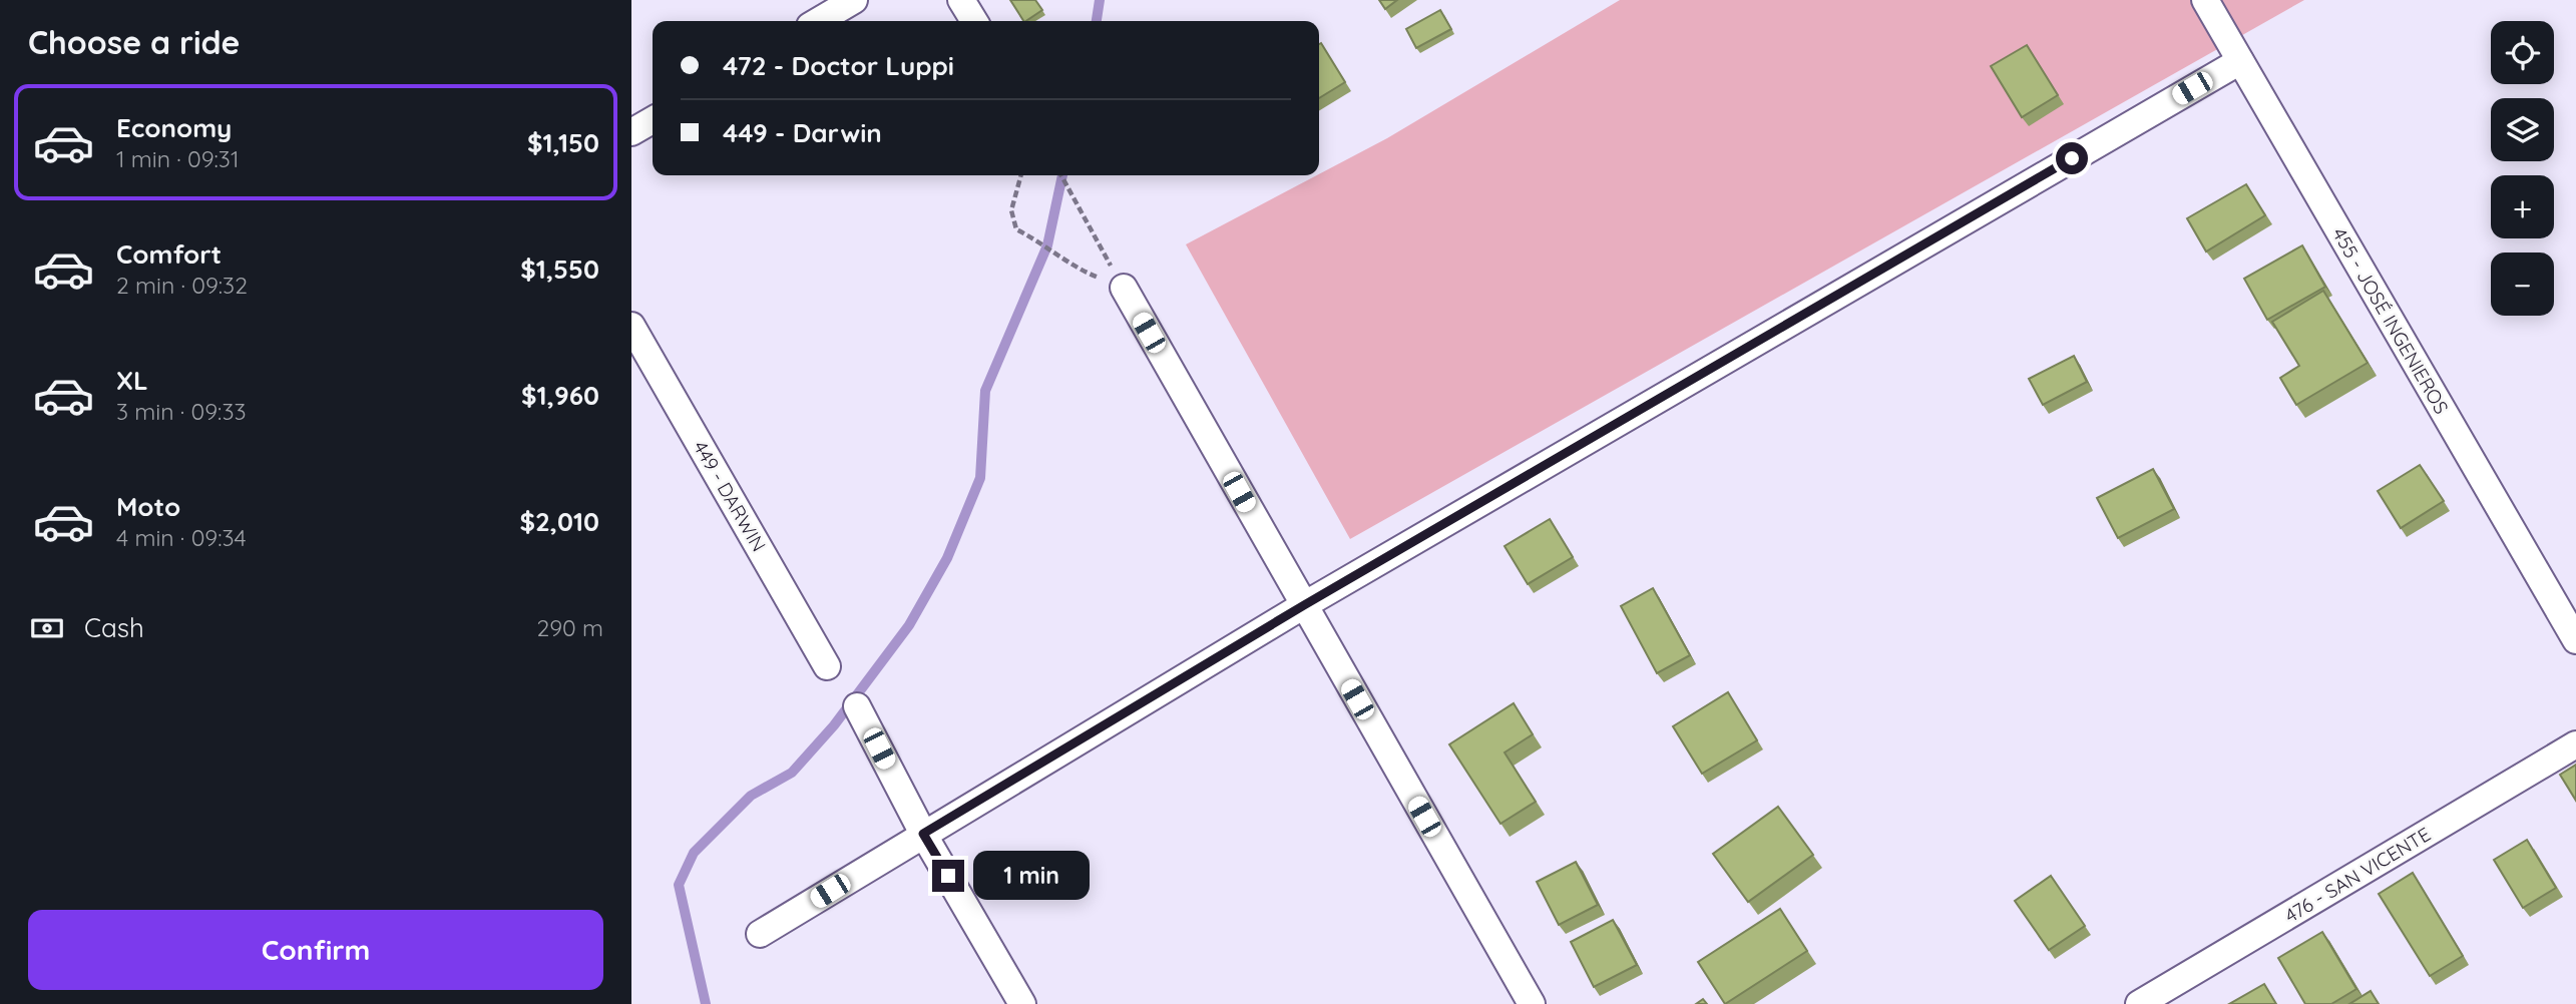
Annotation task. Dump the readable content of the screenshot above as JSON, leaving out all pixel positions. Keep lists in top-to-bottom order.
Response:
{
  "streets": {
    "street": ["455 - JOSÉ INGENIEROS", "449 - DARWIN", "476 - SAN VICENTE"]
  },
  "page": {
    "heading": "Choose a ride",
    "map_buttons": ["+", "−"],
    "banner": ["472 - Doctor Luppi", "449 - Darwin"],
    "list": [
      {
        "name": "Economy",
        "note": "1 min · 09:31",
        "value": "$1,150"
      },
      {
        "name": "Comfort",
        "note": "2 min · 09:32",
        "value": "$1,550"
      },
      {
        "name": "XL",
        "note": "3 min · 09:33",
        "value": "$1,960"
      },
      {
        "name": "Moto",
        "note": "4 min · 09:34",
        "value": "$2,010"
      }
    ],
    "pay": ["Cash", "290 m"],
    "bubble": "1 min",
    "buttons": "Confirm"
  }
}
